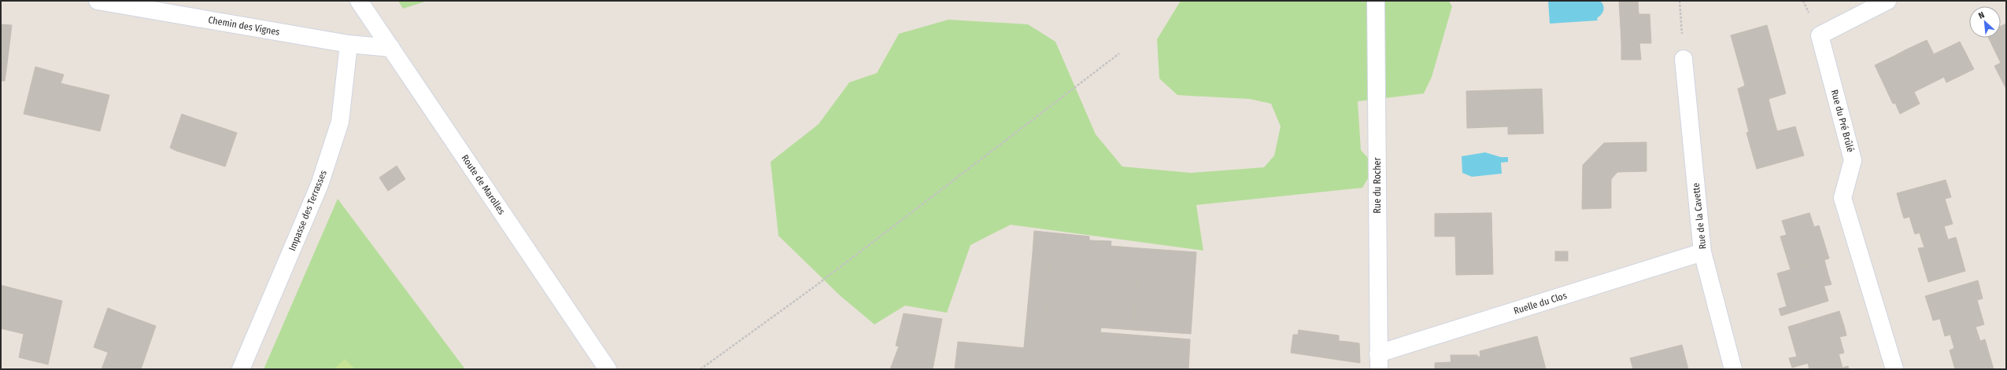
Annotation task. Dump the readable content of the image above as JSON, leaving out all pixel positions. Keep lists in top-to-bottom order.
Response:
{
  "streets": {
    "street": [
      "Chemin des Vignes",
      "Rue du Pré Brûlé",
      "Route de Marolles",
      "Rue du Rocher",
      "Impasse des Terrasses",
      "Rue de la Cavette",
      "Ruelle du Clos"
    ]
  },
  "crossings": [
    ["Chemin des Vignes", "Route de Marolles"],
    ["Chemin des Vignes", "Impasse des Terrasses"],
    ["Rue du Rocher", "Ruelle du Clos"],
    ["Rue de la Cavette", "Ruelle du Clos"]
  ],
  "north": "top left"
}
